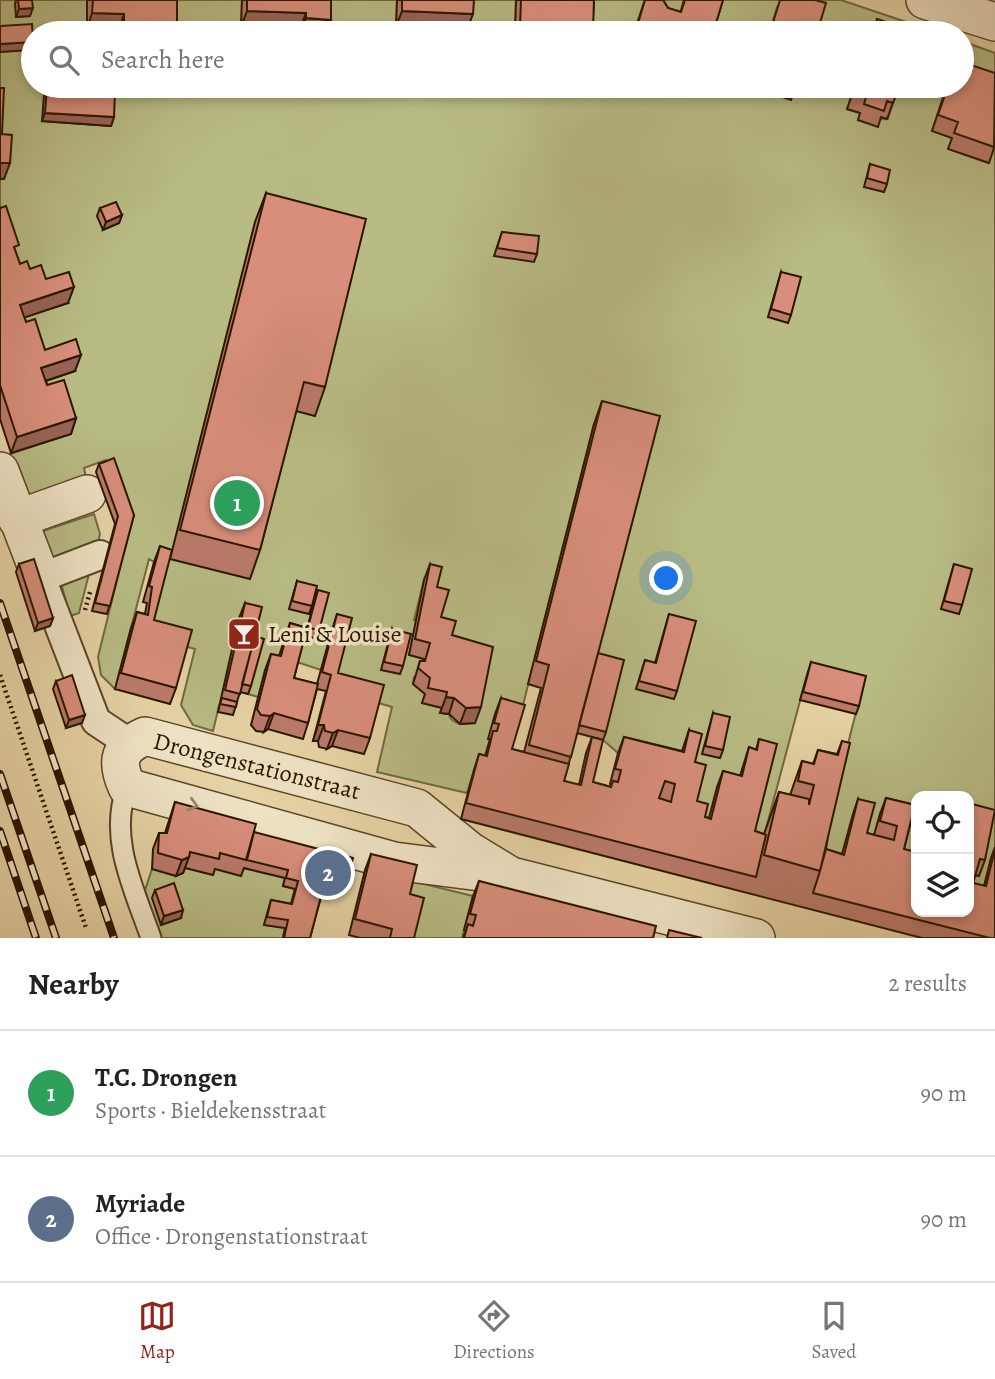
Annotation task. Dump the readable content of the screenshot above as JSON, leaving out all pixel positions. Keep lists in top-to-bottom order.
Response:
{
  "streets": {
    "street": ["Drongenstationstraat"]
  },
  "places": {
    "bar": ["Leni & Louise"]
  },
  "page": {
    "search": "Search here",
    "pins": ["1", "2"],
    "heading": ["Nearby", "2 results"],
    "list": [
      {
        "mark": "1",
        "name": "T.C. Drongen",
        "note": "Sports · Bieldekensstraat",
        "value": "90 m"
      },
      {
        "mark": "2",
        "name": "Myriade",
        "note": "Office · Drongenstationstraat",
        "value": "90 m"
      }
    ],
    "nav": ["Map", "Directions", "Saved"]
  }
}
